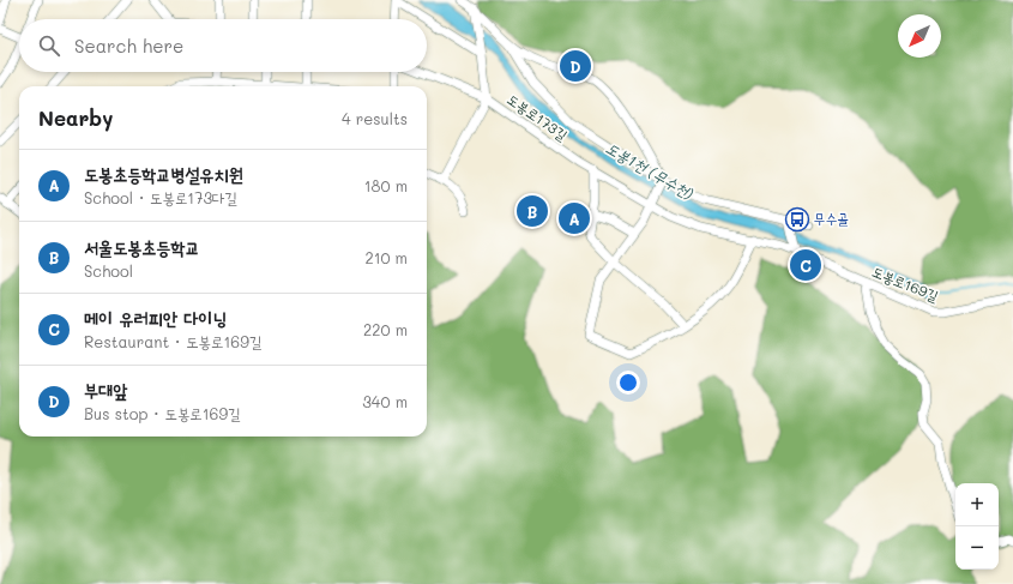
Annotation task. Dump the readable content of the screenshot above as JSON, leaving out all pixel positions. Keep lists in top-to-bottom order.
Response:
{
  "streets": {
    "street": ["도봉로173길", "도봉로169길"]
  },
  "crossings": [
    ["도봉로173길", "도봉로169길"]
  ],
  "water": ["도봉1천 (무수천)"],
  "places": {
    "bus stop": ["무수골"]
  },
  "north": "bottom left",
  "page": {
    "search": "Search here",
    "pins": [
      "D",
      "B",
      "A",
      "C"
    ],
    "heading": ["Nearby", "4 results"],
    "list": [
      {
        "mark": "A",
        "name": "도봉초등학교병설유치원",
        "note": "School · 도봉로173다길",
        "value": "180 m"
      },
      {
        "mark": "B",
        "name": "서울도봉초등학교",
        "note": "School",
        "value": "210 m"
      },
      {
        "mark": "C",
        "name": "메이 유러피안 다이닝",
        "note": "Restaurant · 도봉로169길",
        "value": "220 m"
      },
      {
        "mark": "D",
        "name": "부대앞",
        "note": "Bus stop · 도봉로169길",
        "value": "340 m"
      }
    ],
    "map_buttons": ["+", "−"]
  }
}
